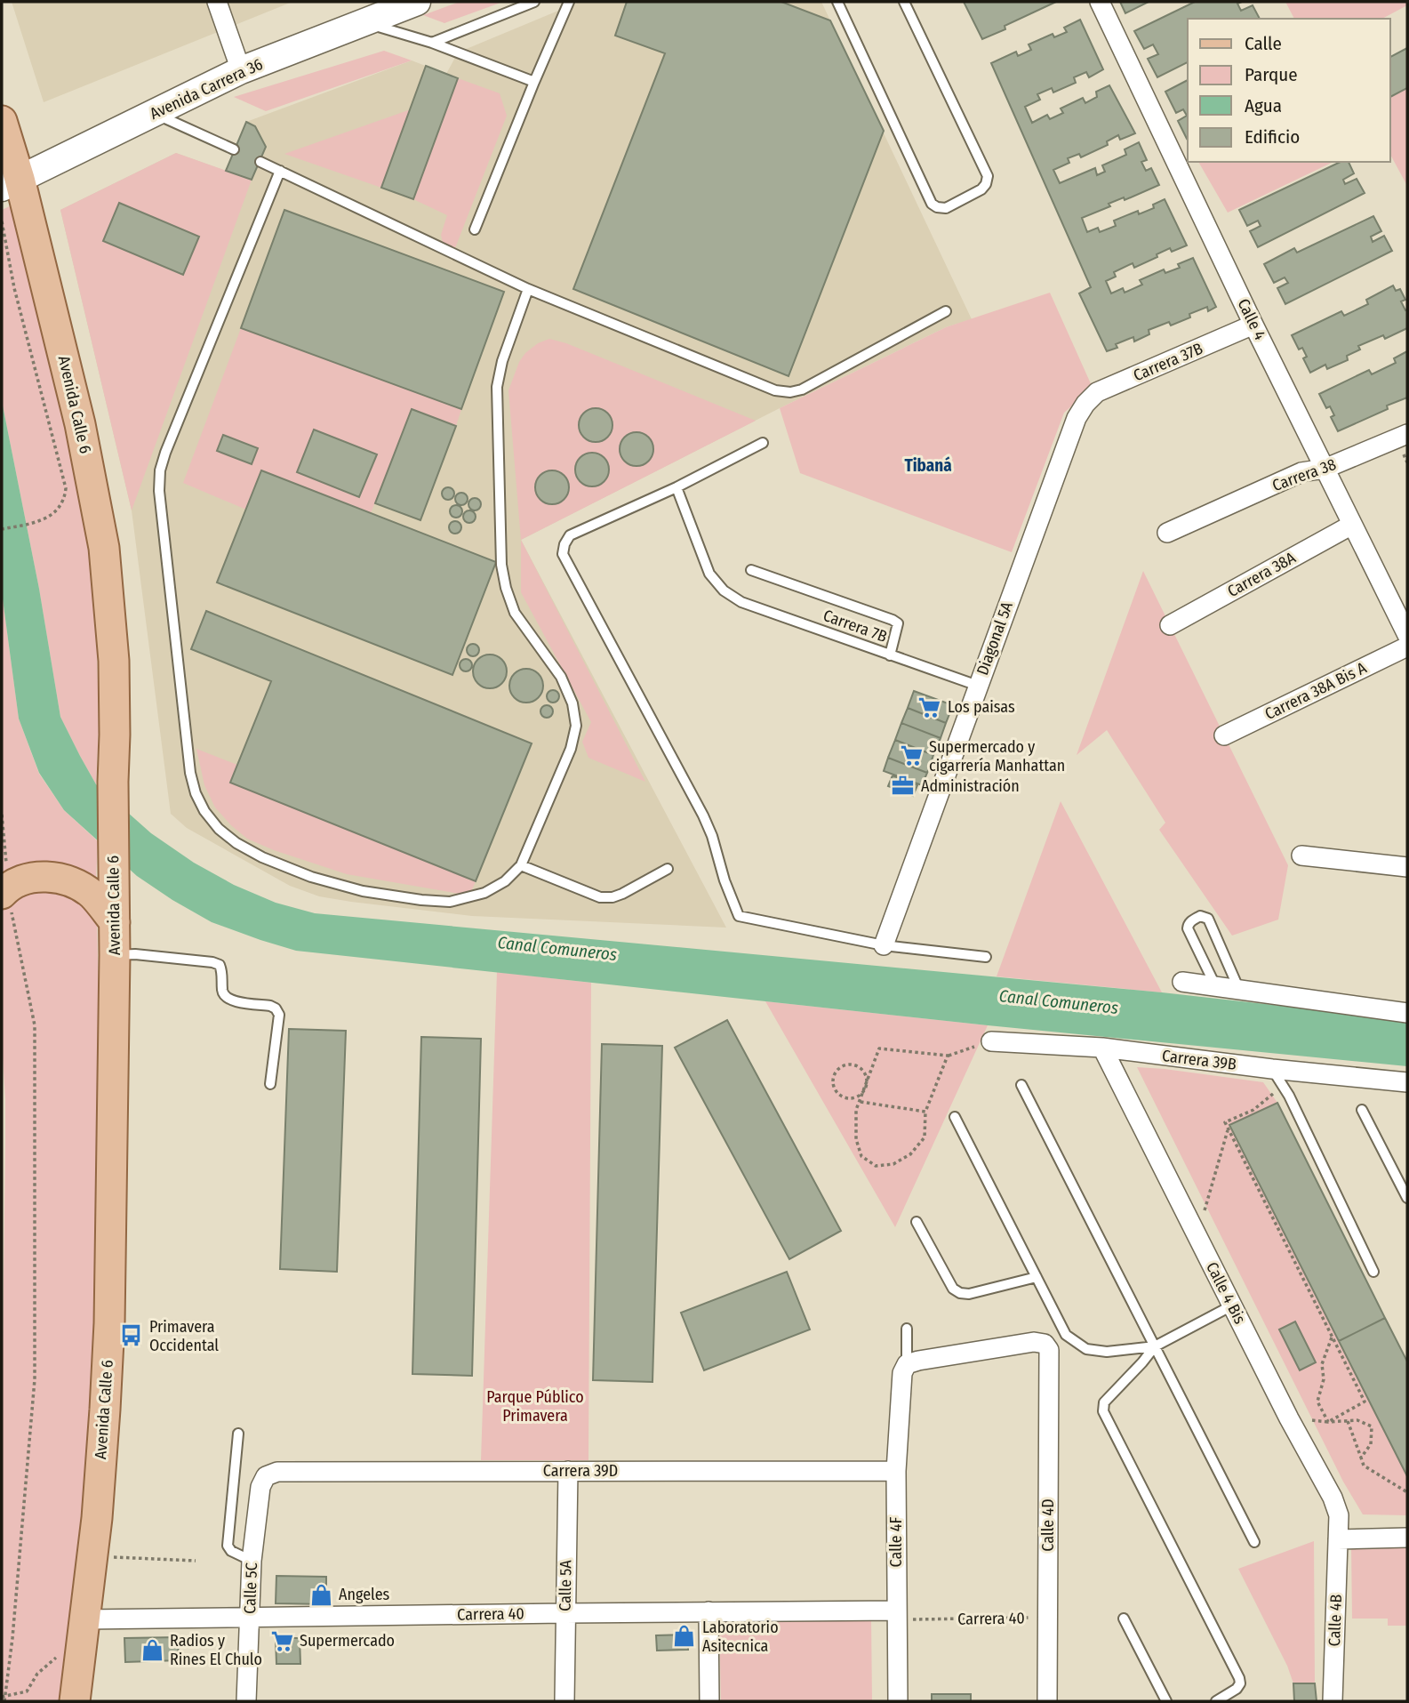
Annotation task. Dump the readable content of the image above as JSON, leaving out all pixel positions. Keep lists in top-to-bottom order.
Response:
{
  "streets": {
    "main road": ["Avenida Carrera 36", "Avenida Calle 6"],
    "street": [
      "Calle 4",
      "Carrera 37B",
      "Carrera 38",
      "Carrera 38A",
      "Diagonal 5A",
      "Carrera 38A Bis A",
      "Carrera 39B",
      "Calle 4 Bis",
      "Carrera 39D",
      "Calle 4D",
      "Calle 4F",
      "Calle 5A",
      "Calle 5C",
      "Carrera 40",
      "Calle 4B"
    ],
    "lane": ["Carrera 7B"]
  },
  "crossings": [
    ["Avenida Carrera 36", "Avenida Calle 6"],
    ["Calle 4", "Carrera 37B"],
    ["Calle 4", "Carrera 38"],
    ["Calle 4", "Carrera 38A"],
    ["Carrera 37B", "Diagonal 5A"],
    ["Avenida Calle 6", "Carrera 40"],
    ["Carrera 7B", "Diagonal 5A"],
    ["Carrera 39B", "Calle 4 Bis"],
    ["Calle 4 Bis", "Calle 4B"],
    ["Carrera 39D", "Calle 4F"],
    ["Carrera 39D", "Calle 5A"],
    ["Carrera 39D", "Calle 5C"],
    ["Calle 4D", "Calle 4F"],
    ["Calle 4D", "Carrera 40"],
    ["Calle 4F", "Carrera 40"],
    ["Calle 5A", "Carrera 40"],
    ["Calle 5C", "Carrera 40"]
  ],
  "districts": ["Tibaná"],
  "water": ["Canal Comuneros"],
  "parks": ["Parque Público Primavera"],
  "places": {
    "supermarket": ["Los paisas", "Supermercado y cigarrería Manhattan", "Supermercado"],
    "office": ["Administración"],
    "bus stop": ["Primavera Occidental"],
    "shop": ["Angeles", "Laboratorio Asitecnica", "Radios y Rines El Chulo"]
  },
  "legend": [
    "Calle",
    "Parque",
    "Agua",
    "Edificio"
  ]
}
